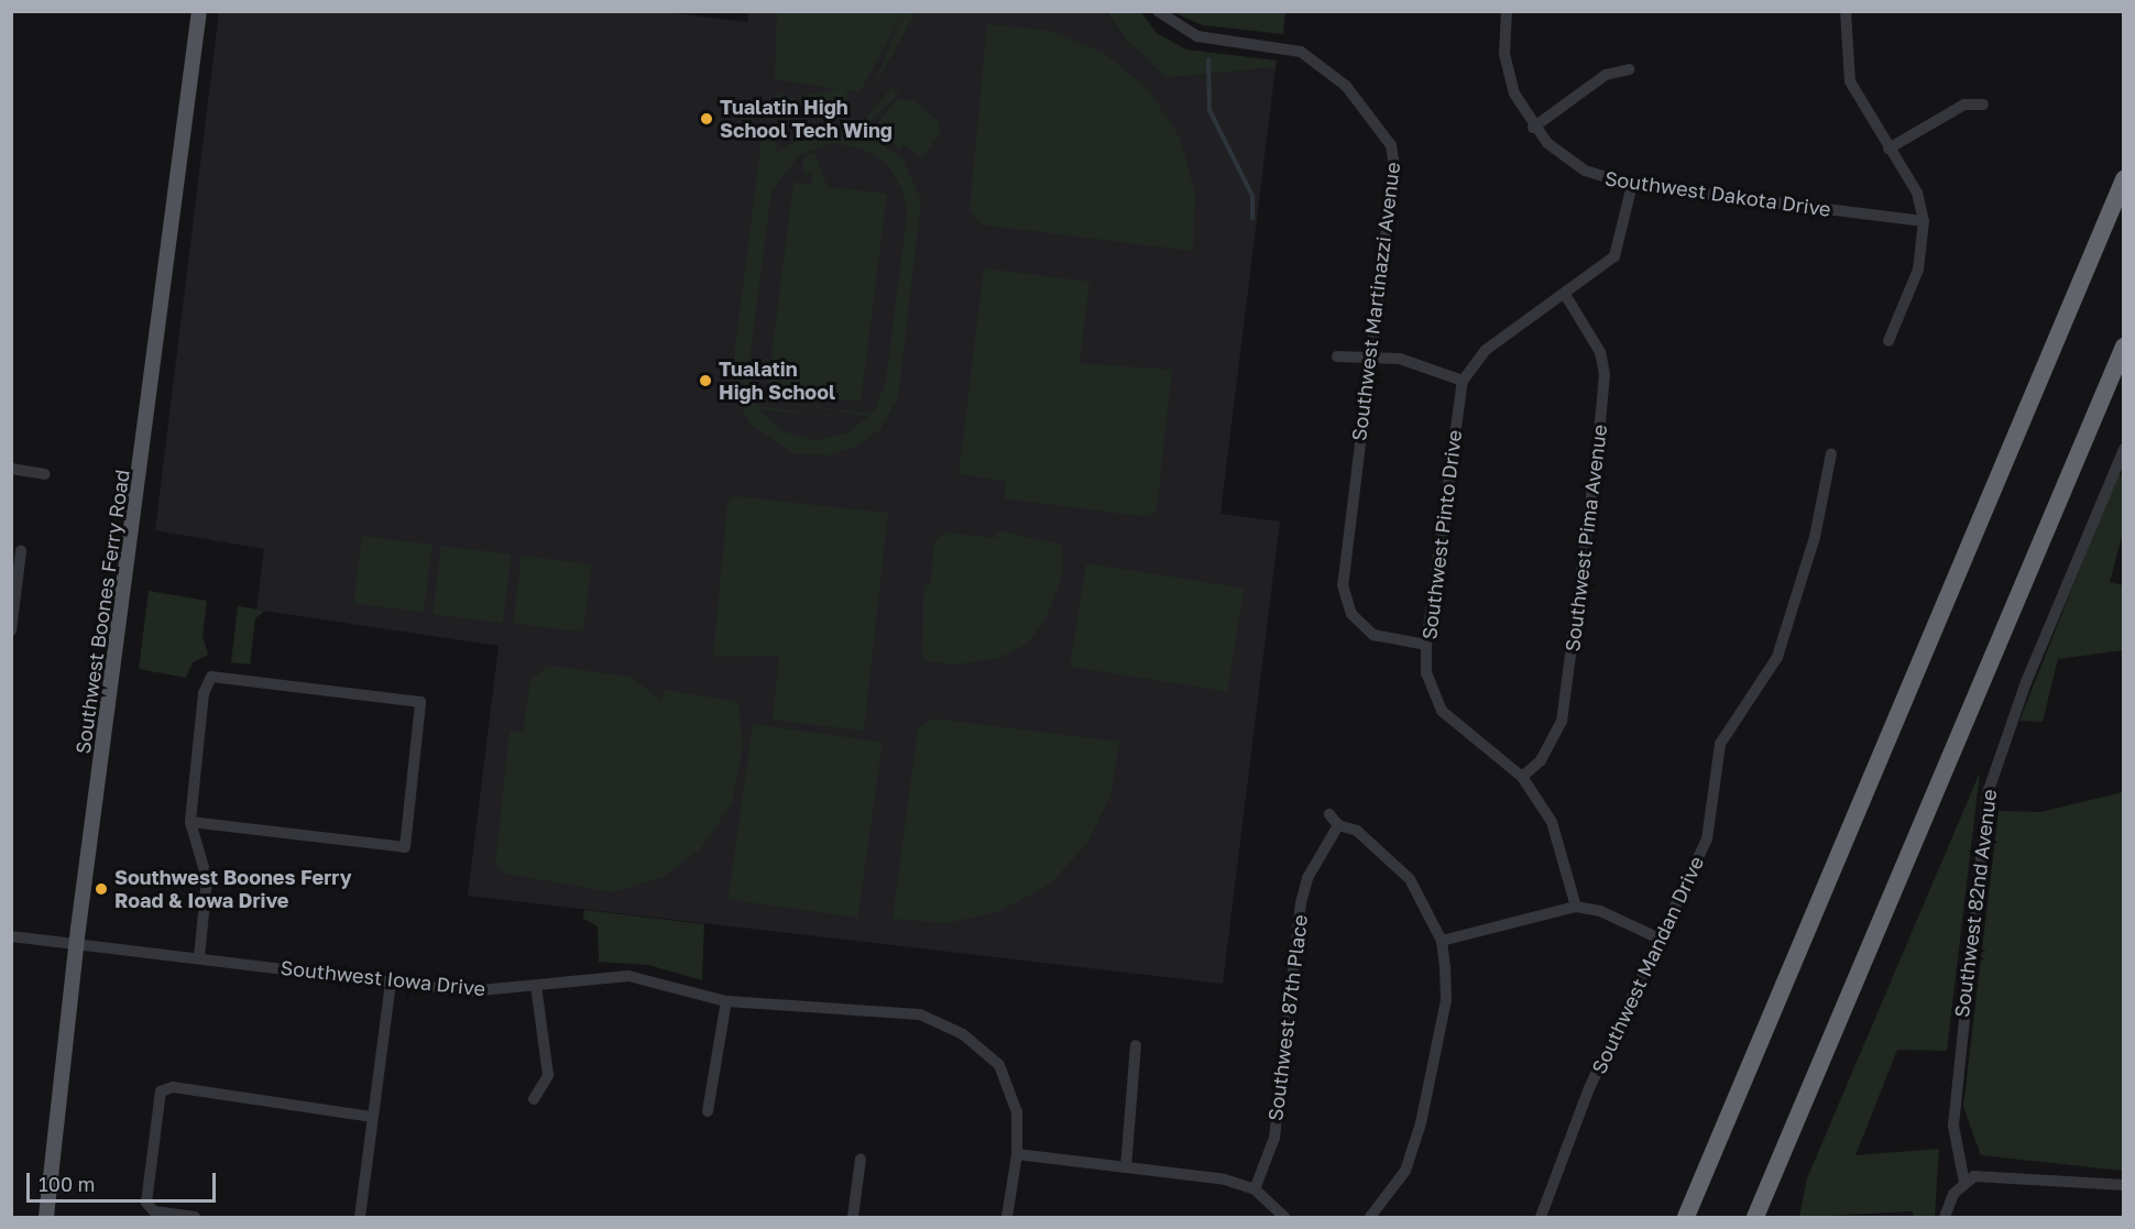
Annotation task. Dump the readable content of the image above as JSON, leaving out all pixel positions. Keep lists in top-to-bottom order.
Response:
{
  "streets": {
    "main road": ["Southwest Boones Ferry Road"],
    "street": [
      "Southwest Dakota Drive",
      "Southwest Martinazzi Avenue",
      "Southwest Pinto Drive",
      "Southwest Pima Avenue",
      "Southwest 82nd Avenue",
      "Southwest Mandan Drive",
      "Southwest Iowa Drive",
      "Southwest 87th Place"
    ]
  },
  "crossings": [
    ["Southwest Dakota Drive", "Southwest Pinto Drive"],
    ["Southwest Martinazzi Avenue", "Southwest Pinto Drive"],
    ["Southwest Pinto Drive", "Southwest Pima Avenue"],
    ["Southwest Boones Ferry Road", "Southwest Iowa Drive"]
  ],
  "places": ["Tualatin High School Tech Wing", "Tualatin High School", "Southwest Boones Ferry Road & Iowa Drive"],
  "scale_bar": "100 m"
}
